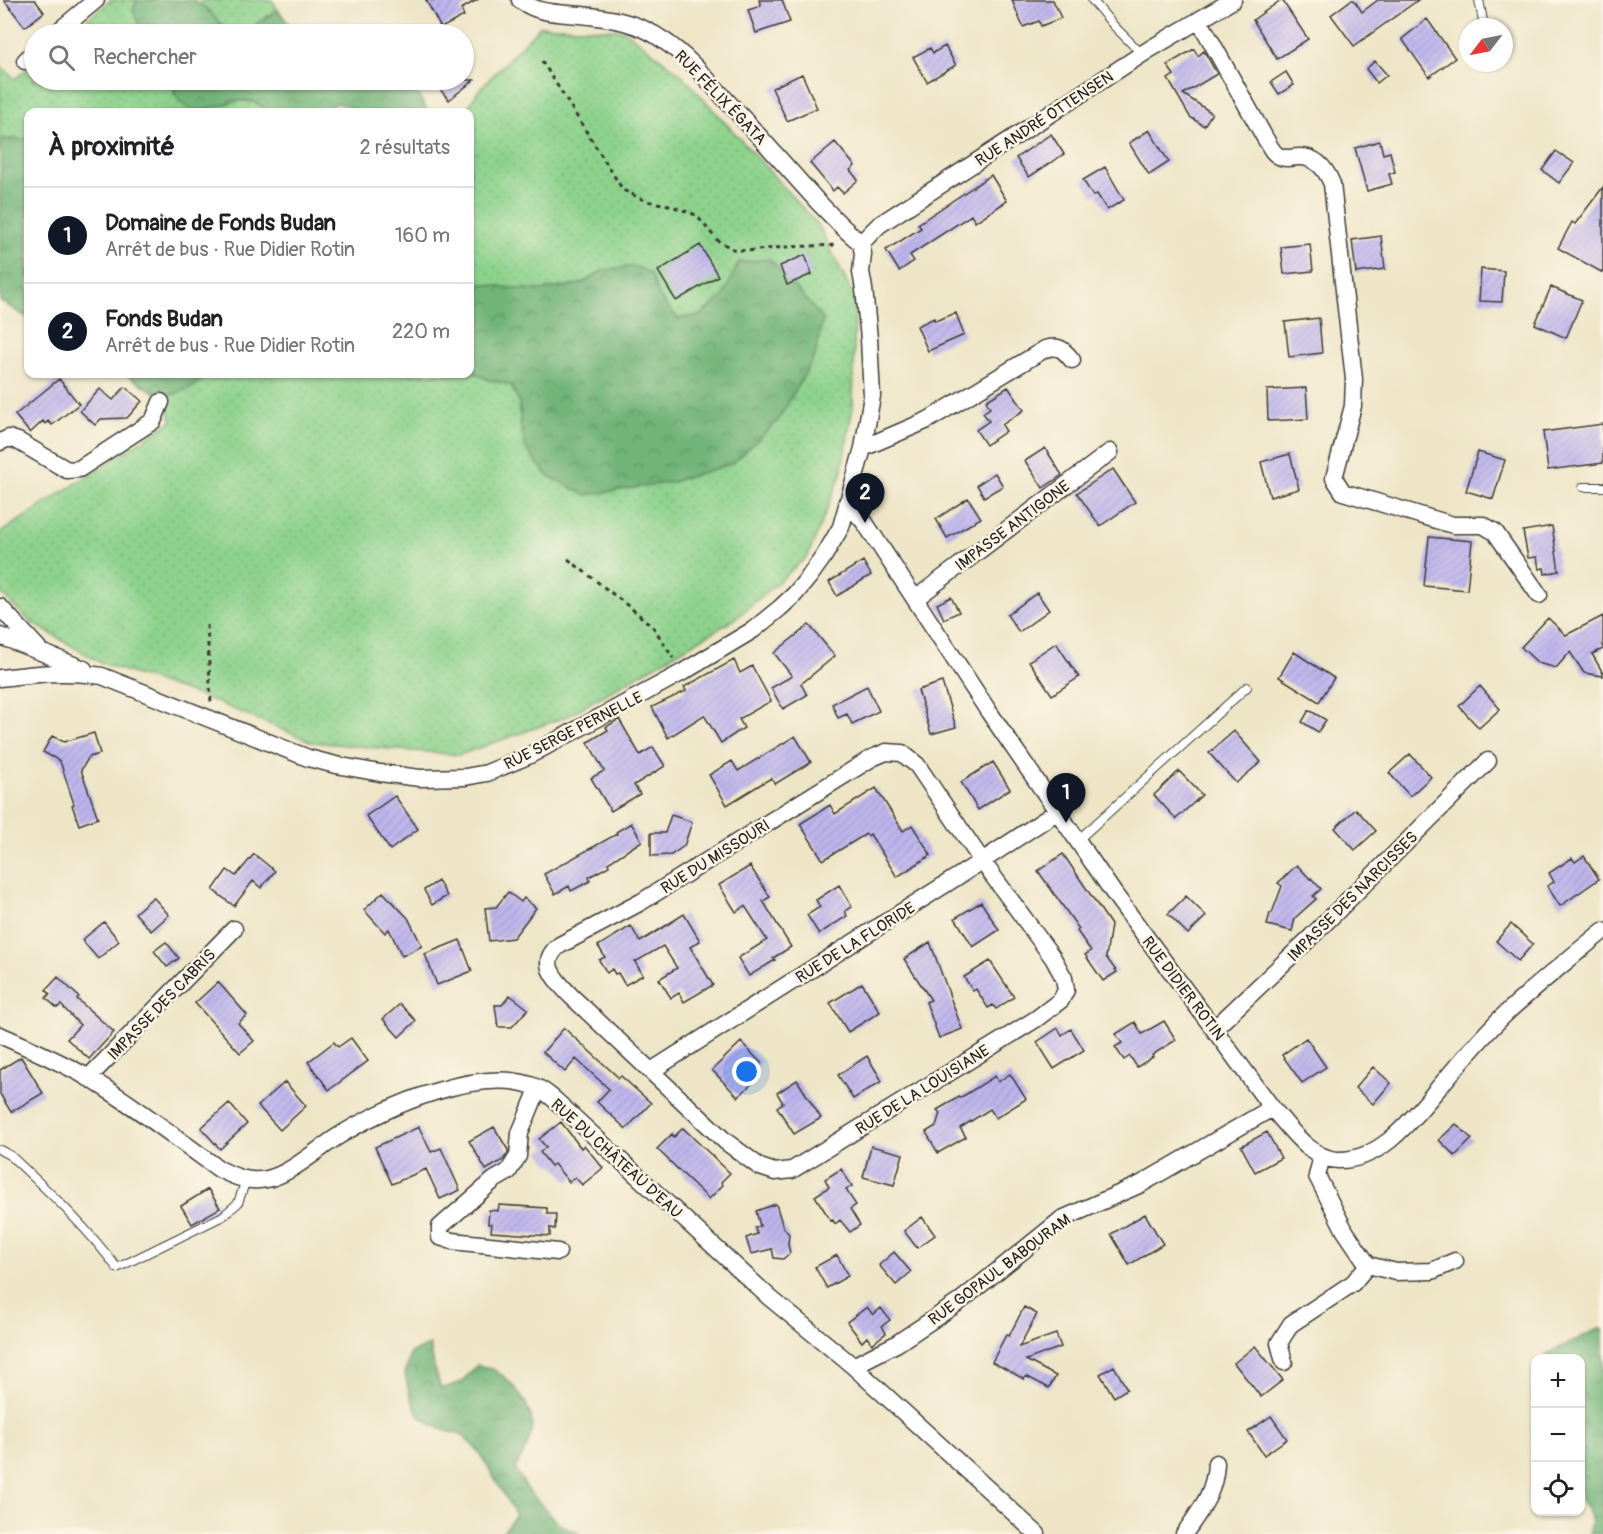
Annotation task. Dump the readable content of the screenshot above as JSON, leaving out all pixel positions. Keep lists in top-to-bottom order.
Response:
{
  "streets": {
    "street": [
      "RUE FÉLIX ÉGATA",
      "RUE ANDRÉ OTTENSEN",
      "IMPASSE ANTIGONE",
      "RUE SERGE PERNELLE",
      "RUE DU MISSOURI",
      "IMPASSE DES NARCISSES",
      "RUE DE LA FLORIDE",
      "RUE DIDIER ROTIN",
      "IMPASSE DES CABRIS",
      "RUE DE LA LOUISIANE",
      "RUE DU CHÂTEAU D'EAU",
      "RUE GOPAUL BABOURAM"
    ]
  },
  "crossings": [
    ["RUE FÉLIX ÉGATA", "RUE ANDRÉ OTTENSEN"],
    ["RUE FÉLIX ÉGATA", "RUE SERGE PERNELLE"],
    ["RUE ANDRÉ OTTENSEN", "RUE SERGE PERNELLE"],
    ["IMPASSE ANTIGONE", "RUE DIDIER ROTIN"],
    ["RUE SERGE PERNELLE", "RUE DIDIER ROTIN"],
    ["RUE DU MISSOURI", "RUE DE LA FLORIDE"],
    ["RUE DU MISSOURI", "RUE DE LA LOUISIANE"],
    ["IMPASSE DES NARCISSES", "RUE DIDIER ROTIN"],
    ["RUE DE LA FLORIDE", "RUE DIDIER ROTIN"],
    ["RUE DE LA FLORIDE", "RUE DE LA LOUISIANE"],
    ["RUE DIDIER ROTIN", "RUE GOPAUL BABOURAM"],
    ["IMPASSE DES CABRIS", "RUE DU CHÂTEAU D'EAU"],
    ["RUE DU CHÂTEAU D'EAU", "RUE GOPAUL BABOURAM"]
  ],
  "north": "bottom left",
  "page": {
    "search": "Rechercher",
    "heading": ["À proximité", "2 résultats"],
    "list": [
      {
        "mark": "1",
        "name": "Domaine de Fonds Budan",
        "note": "Arrêt de bus · Rue Didier Rotin",
        "value": "160 m"
      },
      {
        "mark": "2",
        "name": "Fonds Budan",
        "note": "Arrêt de bus · Rue Didier Rotin",
        "value": "220 m"
      }
    ],
    "pins": ["2", "1"],
    "map_buttons": ["+", "−"]
  }
}
